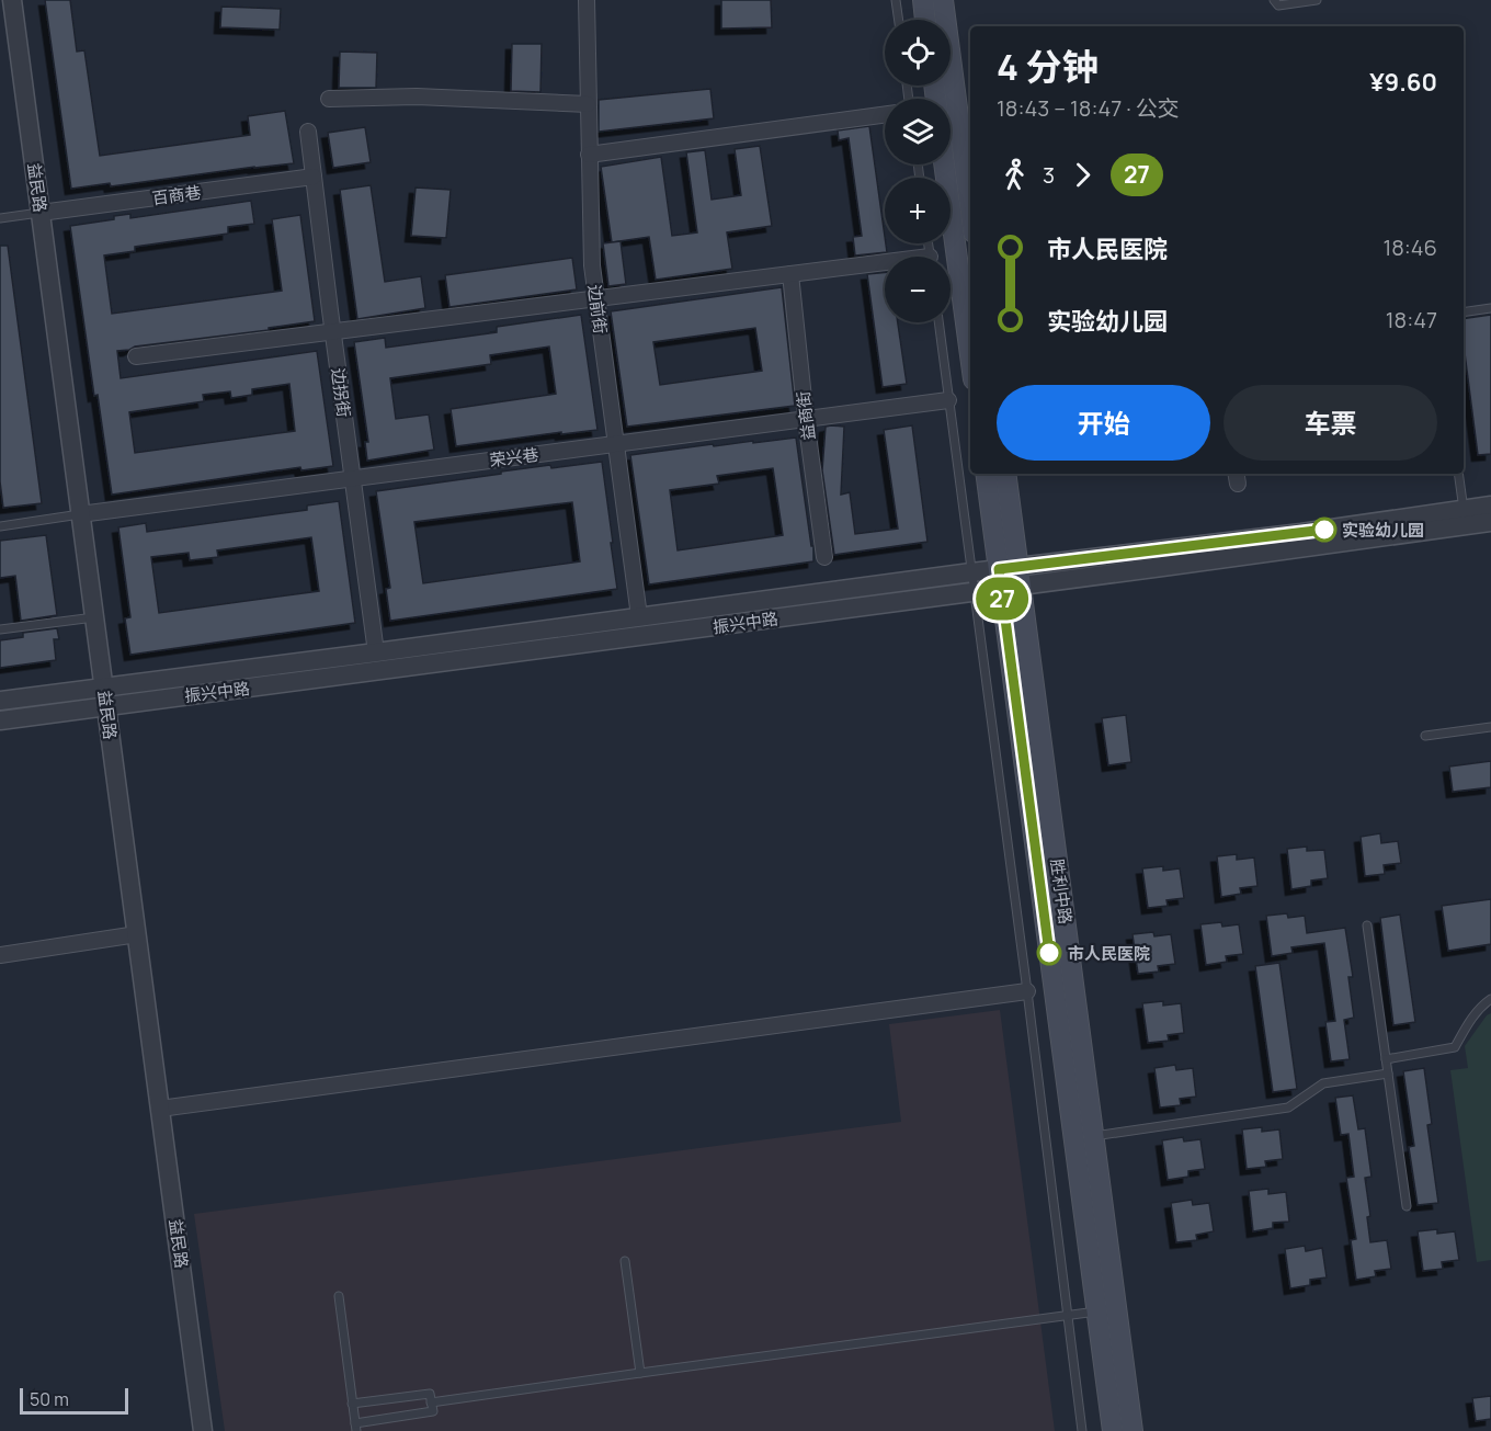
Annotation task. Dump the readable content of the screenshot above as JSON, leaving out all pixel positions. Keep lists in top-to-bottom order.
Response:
{
  "streets": {
    "main road": ["胜利中路"],
    "street": [
      "益民路",
      "百商巷",
      "边前街",
      "边拐街",
      "益商街",
      "荣兴巷",
      "振兴中路"
    ]
  },
  "crossings": [
    ["益民路", "百商巷"],
    ["益民路", "荣兴巷"],
    ["益民路", "振兴中路"],
    ["百商巷", "边拐街"],
    ["边前街", "荣兴巷"],
    ["边前街", "振兴中路"],
    ["边拐街", "荣兴巷"],
    ["边拐街", "振兴中路"],
    ["益商街", "荣兴巷"],
    ["振兴中路", "胜利中路"]
  ],
  "places": ["实验幼儿园", "市人民医院"],
  "lines": ["bus line 27"],
  "scale_bar": "50 m",
  "page": {
    "on_map": "27",
    "map_buttons": ["+", "−"],
    "heading": ["4 分钟", "18:43 – 18:47 · 公交", "¥9.60"],
    "legs": ["3", "27"],
    "list": [
      {
        "name": "市人民医院",
        "value": "18:46"
      },
      {
        "name": "实验幼儿园",
        "value": "18:47"
      }
    ],
    "buttons": ["开始", "车票"],
    "scale": "50 m"
  }
}
